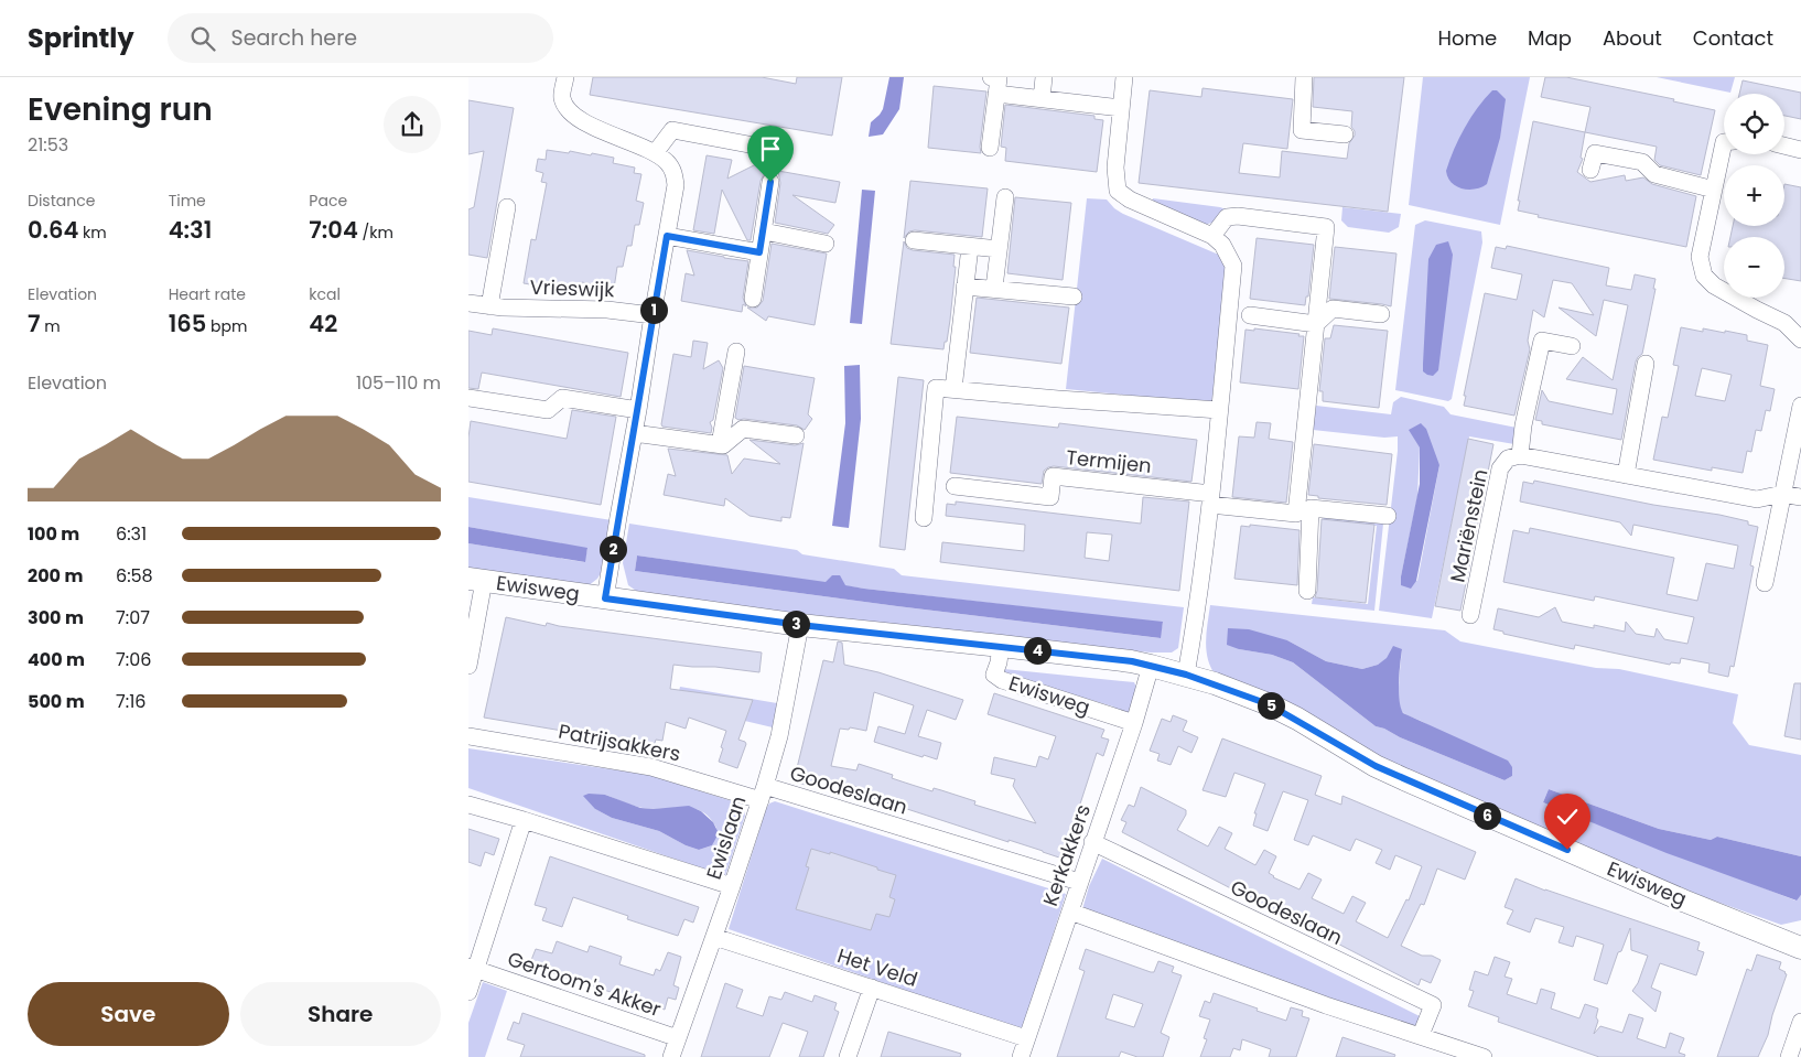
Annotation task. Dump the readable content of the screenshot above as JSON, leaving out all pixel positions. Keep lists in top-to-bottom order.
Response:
{
  "streets": {
    "street": [
      "Vrieswijk",
      "Termijen",
      "Mariënstein",
      "Ewisweg",
      "Patrijsakkers",
      "Goodeslaan",
      "Ewislaan",
      "Kerkakkers",
      "Het Veld",
      "Gertoom's Akker"
    ]
  },
  "crossings": [
    ["Ewisweg", "Ewislaan"],
    ["Ewisweg", "Kerkakkers"],
    ["Patrijsakkers", "Goodeslaan"],
    ["Patrijsakkers", "Ewislaan"],
    ["Goodeslaan", "Ewislaan"],
    ["Goodeslaan", "Kerkakkers"],
    ["Ewislaan", "Het Veld"],
    ["Ewislaan", "Gertoom's Akker"],
    ["Kerkakkers", "Het Veld"]
  ],
  "page": {
    "header": "Sprintly",
    "search": "Search here",
    "nav": [
      "Home",
      "Map",
      "About",
      "Contact"
    ],
    "heading": ["Evening run", "21:53"],
    "map_buttons": ["+", "−"],
    "stats": [
      ["Distance", "0.64 km"],
      ["Time", "4:31"],
      ["Pace", "7:04 /km"],
      ["Elevation", "7 m"],
      ["Heart rate", "165 bpm"],
      ["kcal", "42"]
    ],
    "pins": [
      "1",
      "2",
      "3",
      "4",
      "5",
      "6"
    ],
    "chart": ["Elevation", "105–110 m"],
    "list": [
      {
        "name": "100 m",
        "note": "6:31"
      },
      {
        "name": "200 m",
        "note": "6:58"
      },
      {
        "name": "300 m",
        "note": "7:07"
      },
      {
        "name": "400 m",
        "note": "7:06"
      },
      {
        "name": "500 m",
        "note": "7:16"
      }
    ],
    "buttons": ["Save", "Share"]
  }
}
